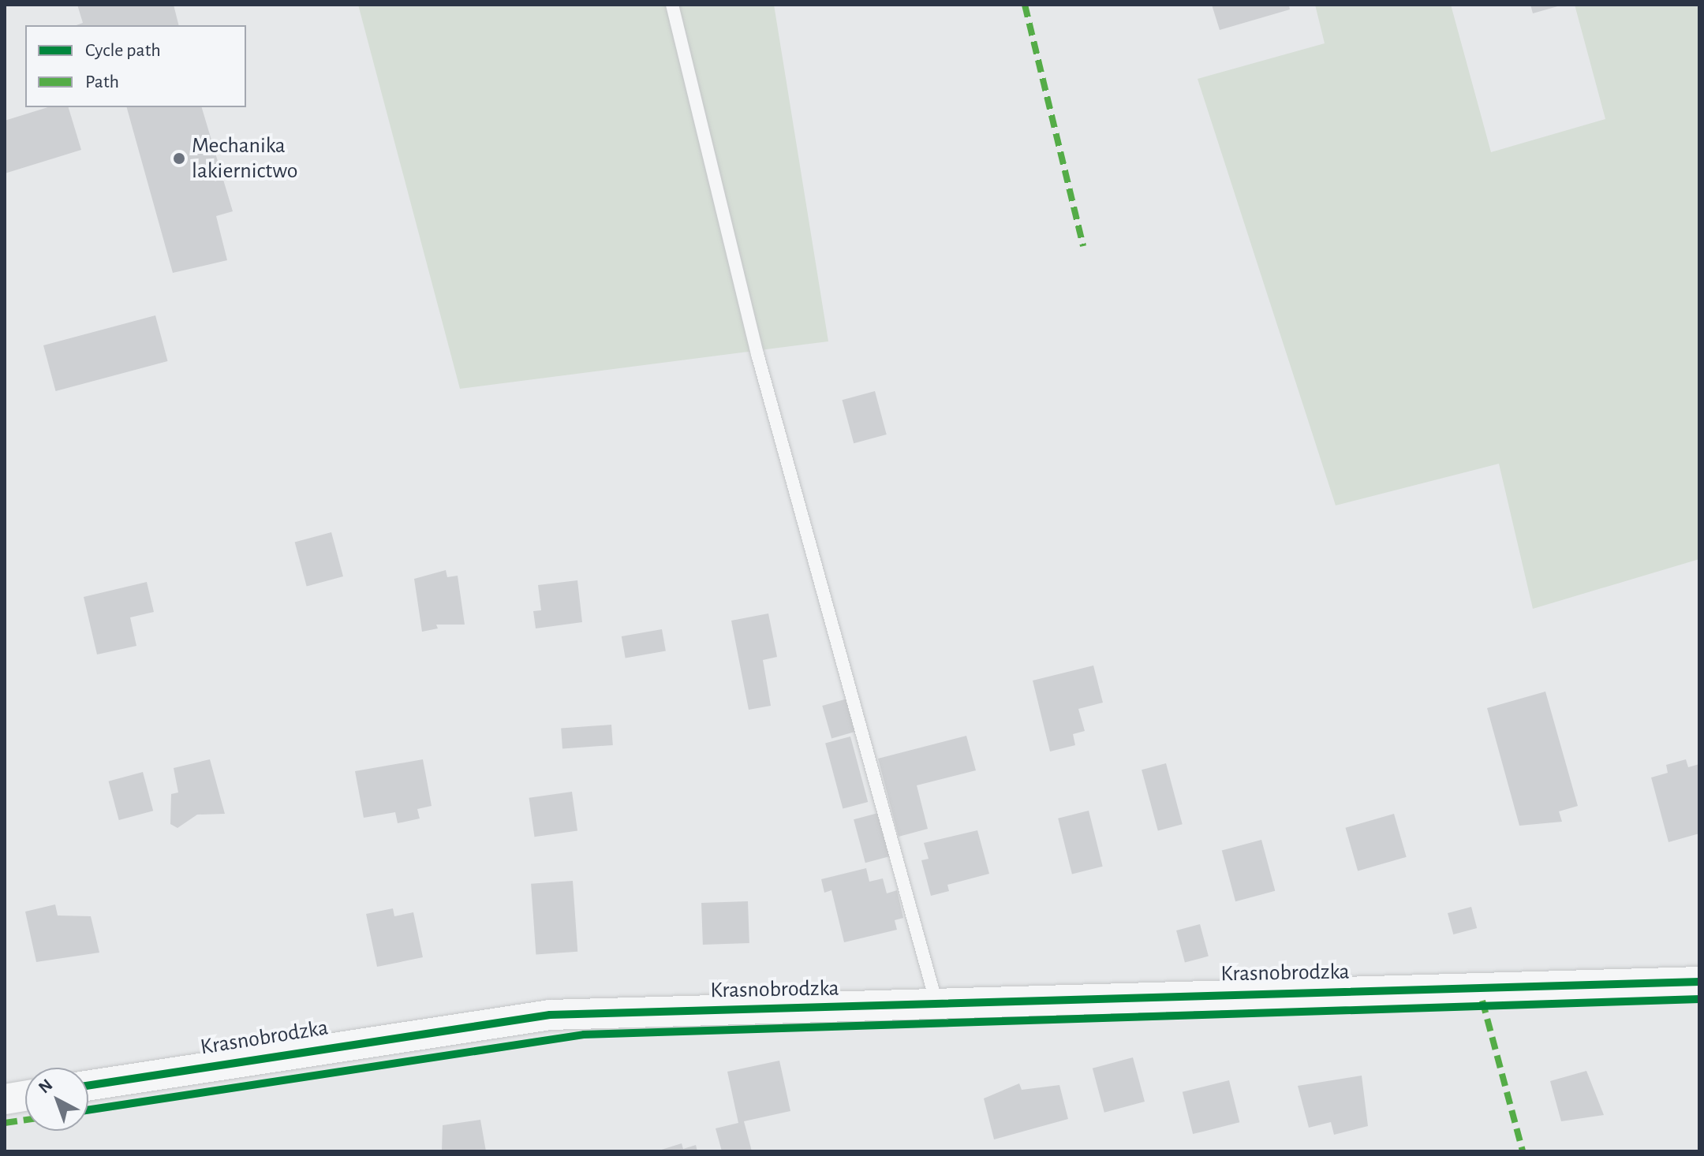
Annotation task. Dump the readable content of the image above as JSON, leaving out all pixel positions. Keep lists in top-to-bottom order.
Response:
{
  "streets": {
    "street": ["Krasnobrodzka"]
  },
  "places": ["Mechanika lakiernictwo"],
  "legend": ["Cycle path", "Path"],
  "north": "top left"
}
